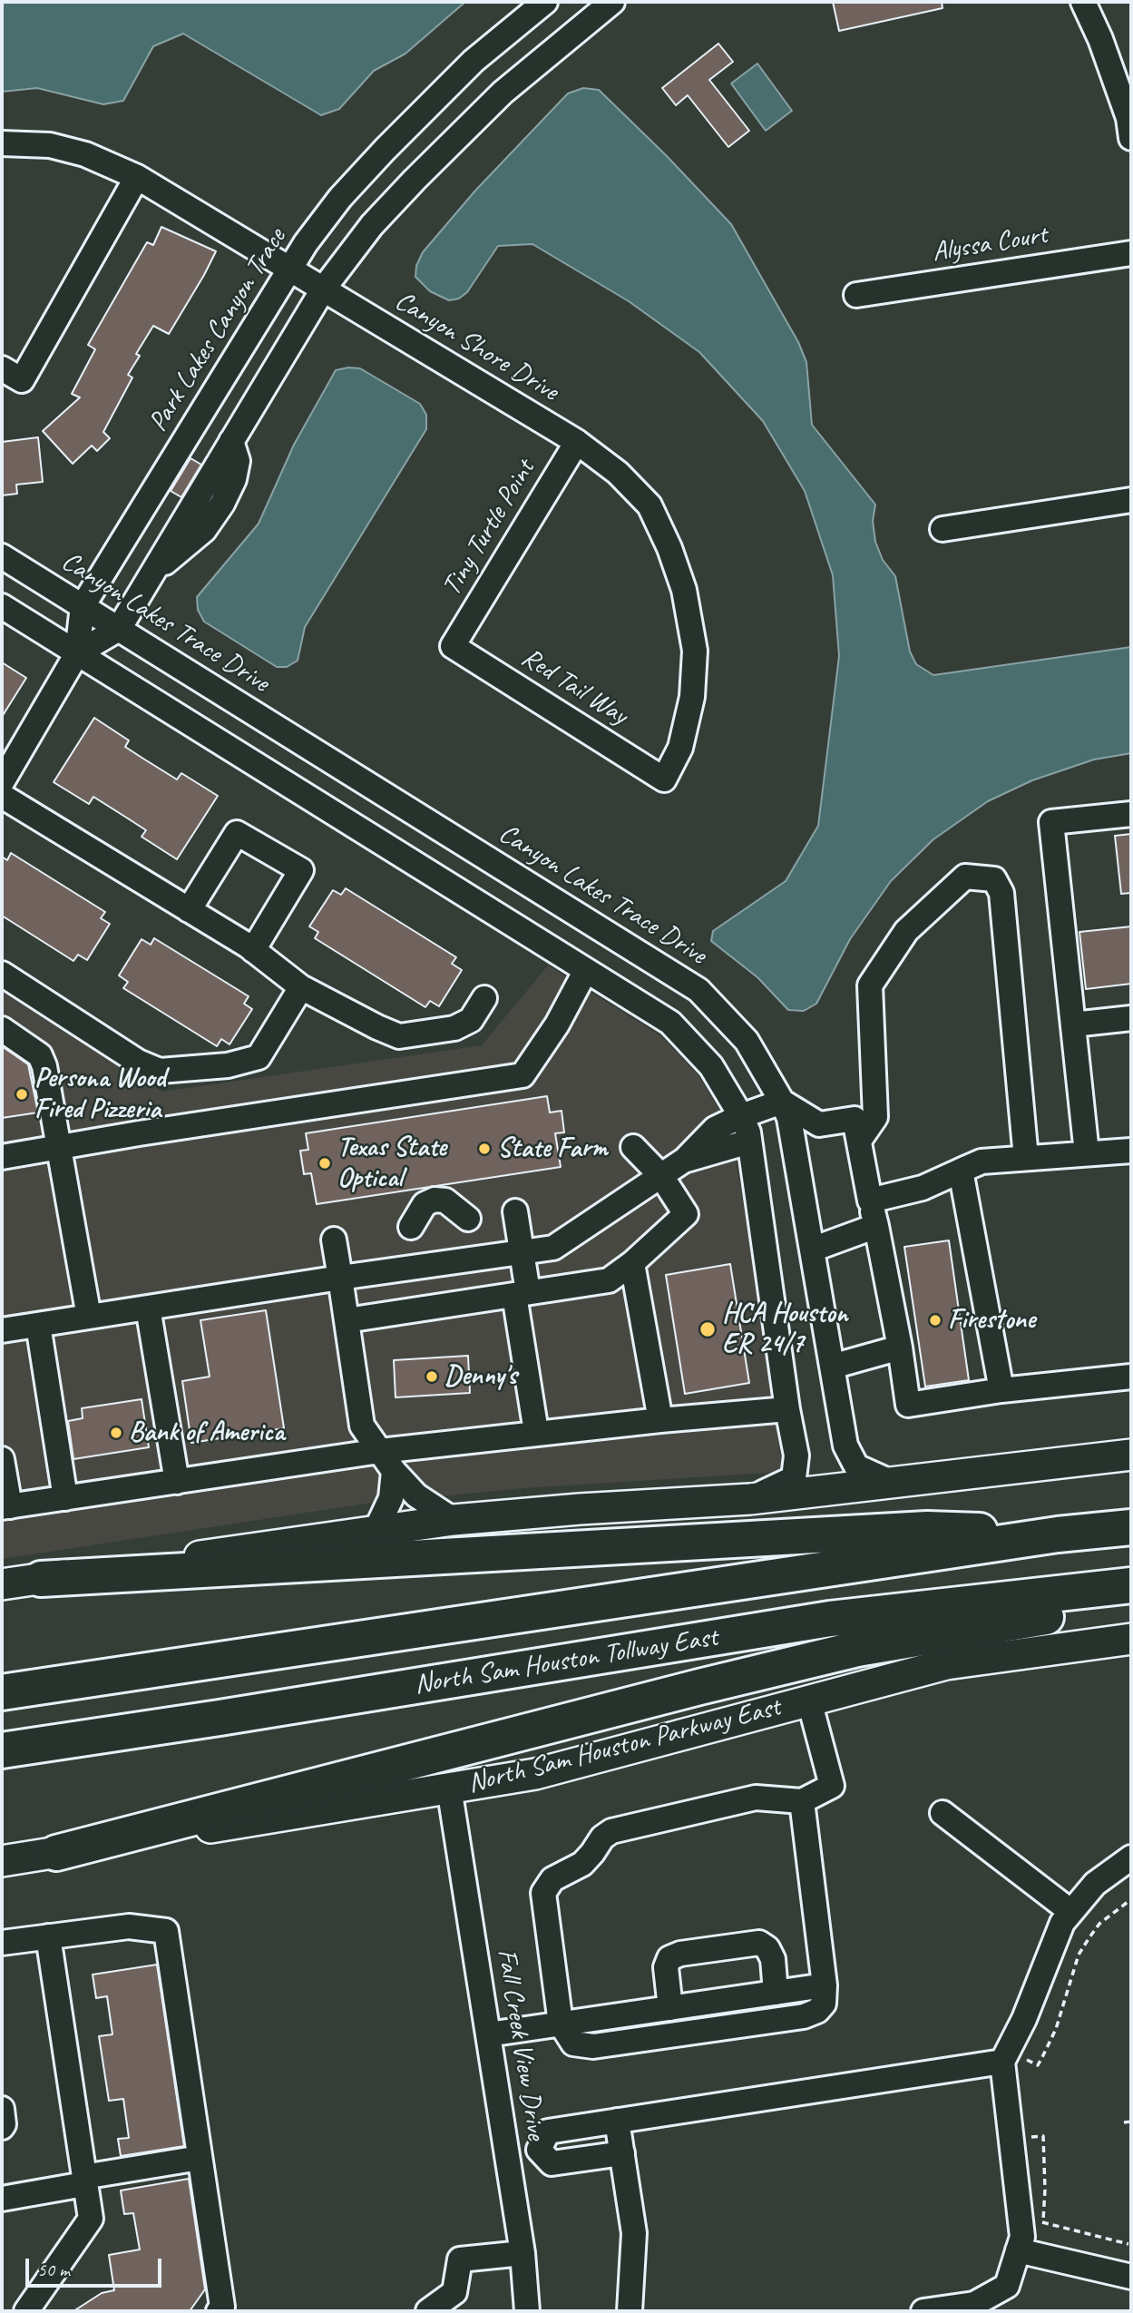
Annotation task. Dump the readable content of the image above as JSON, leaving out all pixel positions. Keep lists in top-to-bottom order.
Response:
{
  "streets": {
    "highway": ["North Sam Houston Tollway East"],
    "main road": ["North Sam Houston Parkway East"],
    "street": [
      "Alyssa Court",
      "Park Lakes Canyon Trace",
      "Canyon Shore Drive",
      "Tiny Turtle Point",
      "Canyon Lakes Trace Drive",
      "Red Tail Way",
      "Fall Creek View Drive"
    ]
  },
  "crossings": [
    ["Park Lakes Canyon Trace", "Canyon Shore Drive"],
    ["Park Lakes Canyon Trace", "Canyon Lakes Trace Drive"],
    ["Canyon Shore Drive", "Tiny Turtle Point"],
    ["Canyon Shore Drive", "Red Tail Way"],
    ["Tiny Turtle Point", "Red Tail Way"],
    ["North Sam Houston Parkway East", "Fall Creek View Drive"]
  ],
  "places": [
    "Persona Wood Fired Pizzeria",
    "State Farm",
    "Texas State Optical",
    "Firestone",
    "HCA Houston ER 24/7",
    "Denny's",
    "Bank of America"
  ],
  "scale_bar": "50 m"
}
